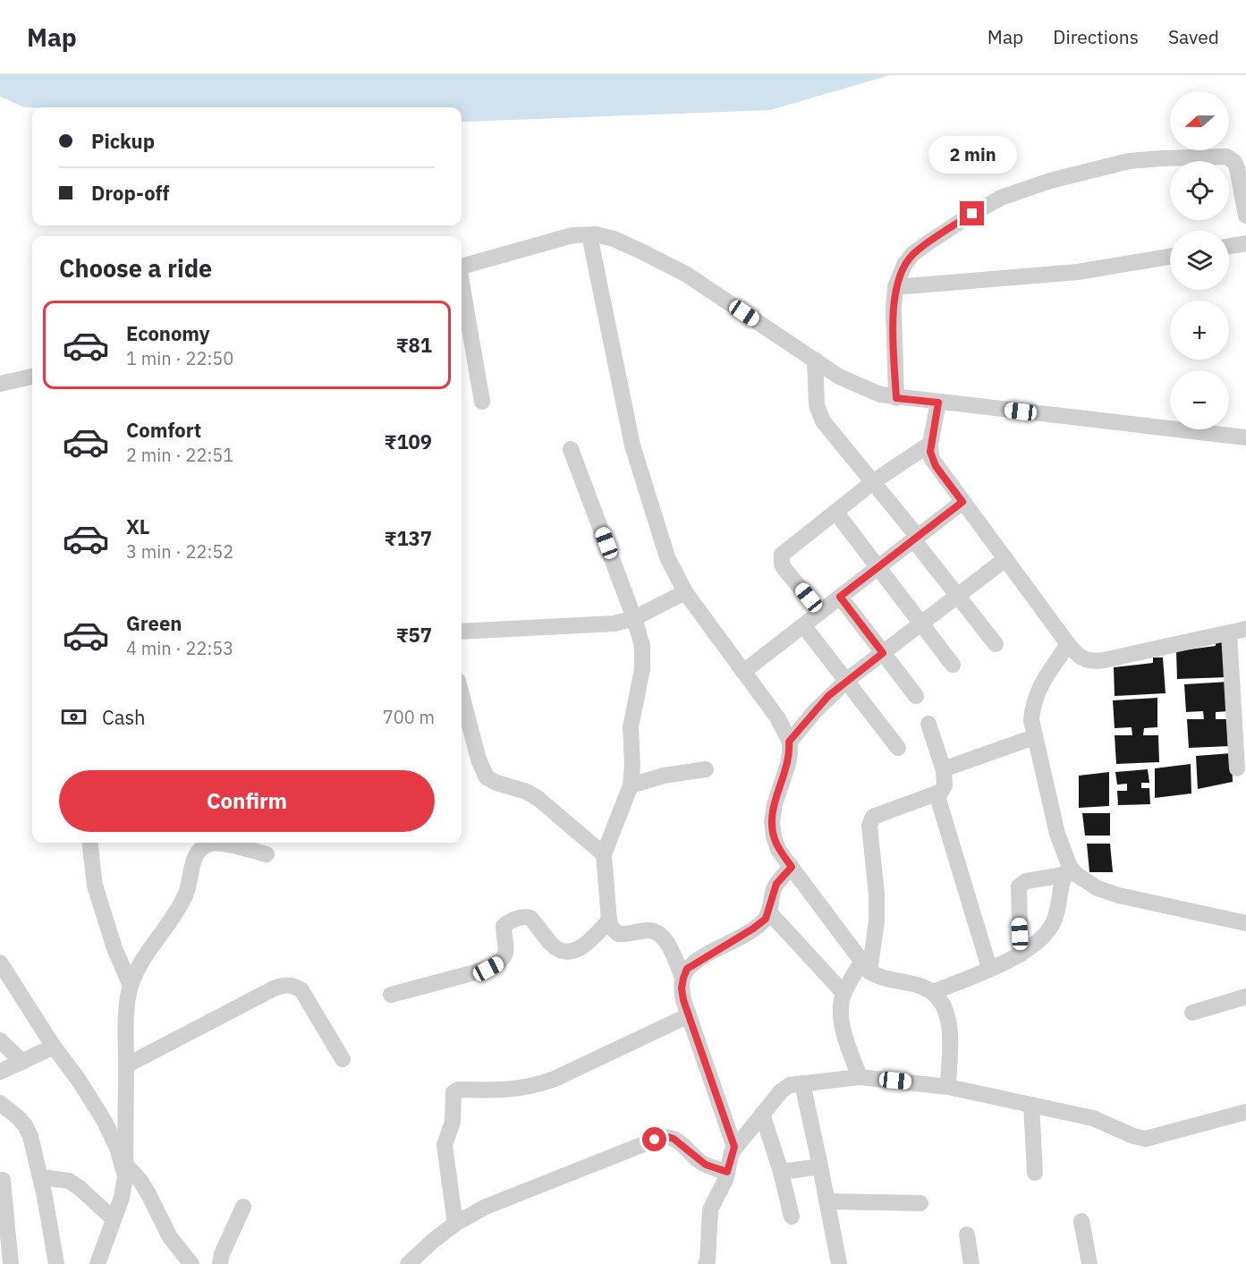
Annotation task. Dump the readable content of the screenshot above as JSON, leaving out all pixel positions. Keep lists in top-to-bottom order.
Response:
{
  "north": "left",
  "page": {
    "header": "Map",
    "nav": ["Map", "Directions", "Saved"],
    "map_buttons": ["+", "−"],
    "banner": ["Pickup", "Drop-off"],
    "bubble": "2 min",
    "heading": "Choose a ride",
    "list": [
      {
        "name": "Economy",
        "note": "1 min · 22:50",
        "value": "₹81"
      },
      {
        "name": "Comfort",
        "note": "2 min · 22:51",
        "value": "₹109"
      },
      {
        "name": "XL",
        "note": "3 min · 22:52",
        "value": "₹137"
      },
      {
        "name": "Green",
        "note": "4 min · 22:53",
        "value": "₹57"
      }
    ],
    "pay": ["Cash", "700 m"],
    "buttons": "Confirm"
  }
}
